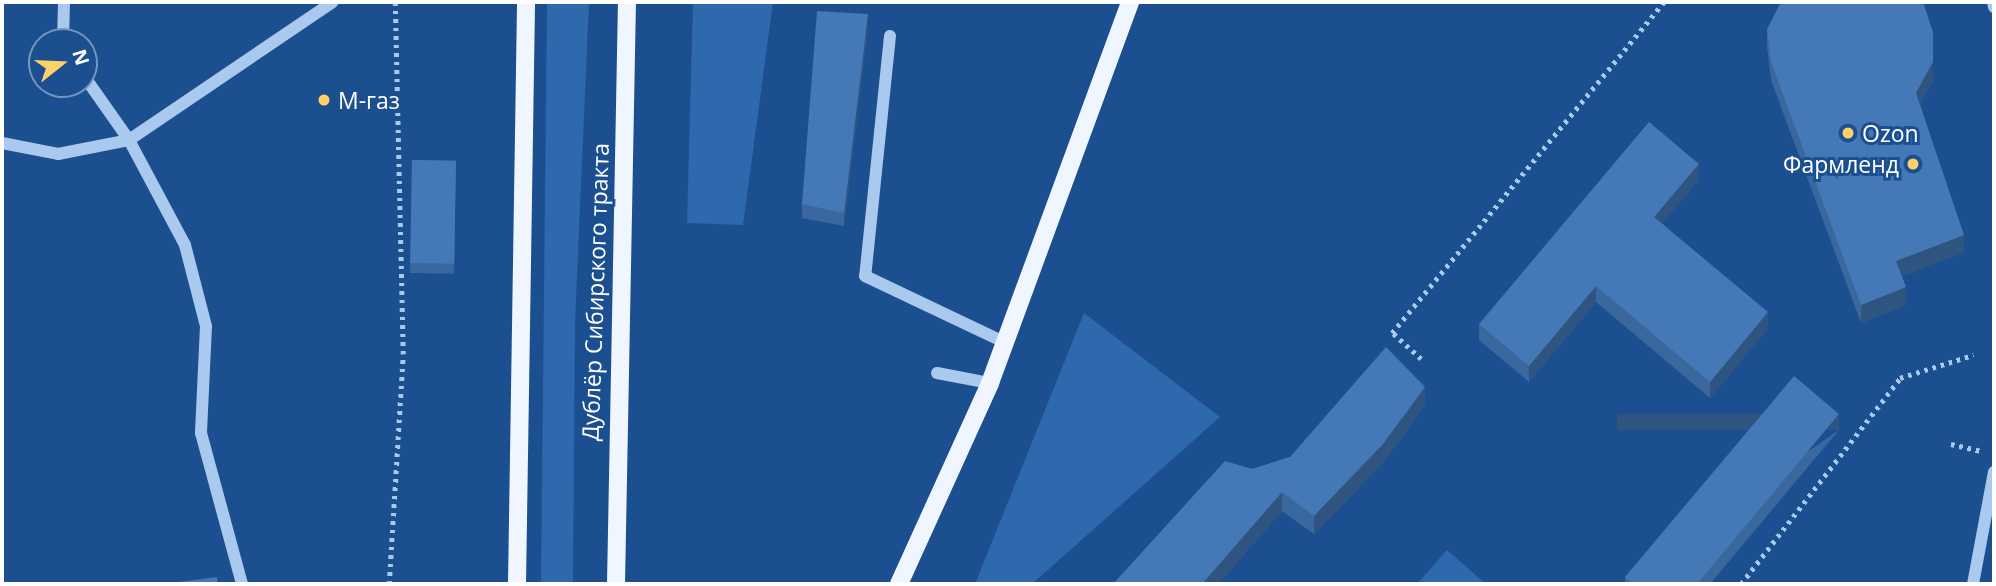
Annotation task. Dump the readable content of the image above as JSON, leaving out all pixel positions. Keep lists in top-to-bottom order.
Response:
{
  "streets": {
    "main road": ["Дублёр Сибирского тракта"]
  },
  "places": ["М-газ", "Ozon", "Фармленд"],
  "north": "right"
}
